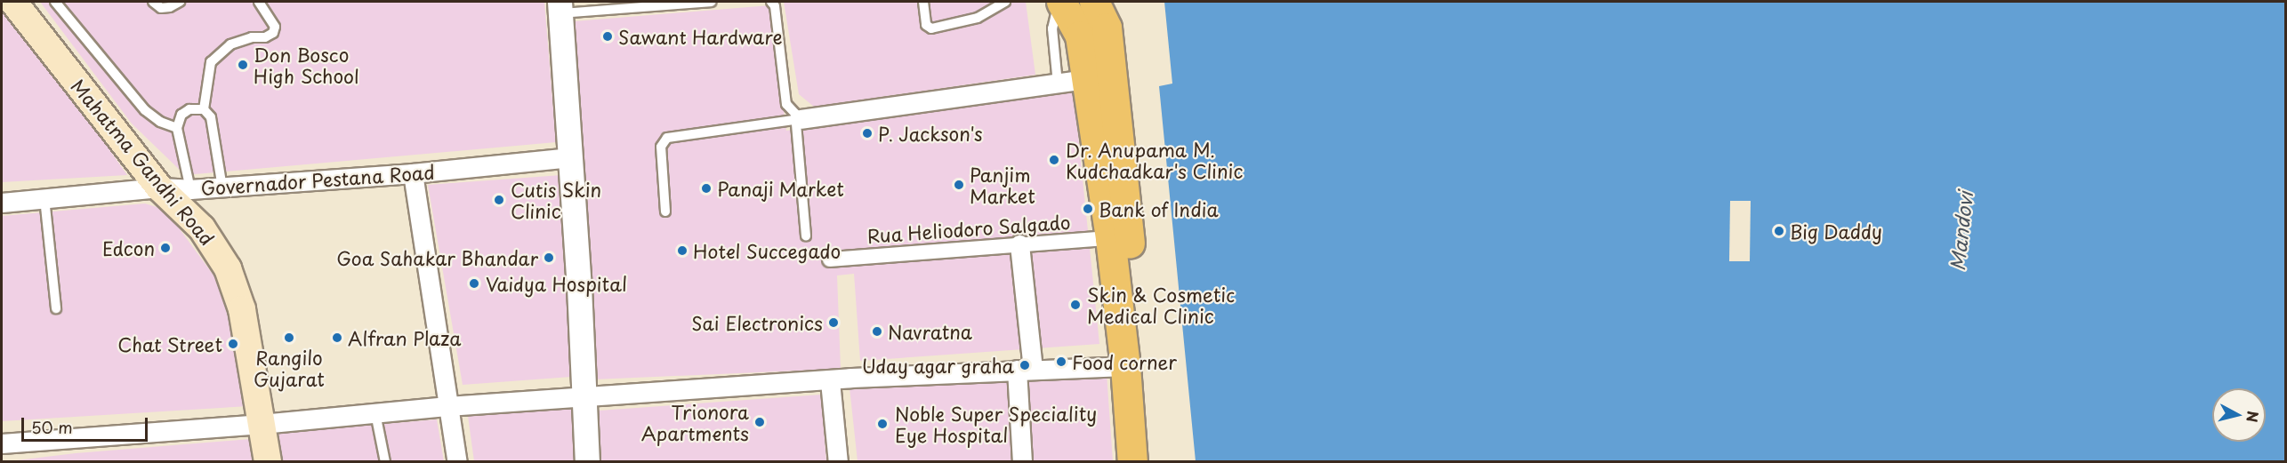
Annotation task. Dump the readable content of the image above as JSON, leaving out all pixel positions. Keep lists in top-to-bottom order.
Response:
{
  "streets": {
    "main road": ["Mahatma Gandhi Road"],
    "street": ["Governador Pestana Road", "Rua Heliodoro Salgado"]
  },
  "crossings": [
    ["Mahatma Gandhi Road", "Governador Pestana Road"]
  ],
  "water": ["Mandovi"],
  "places": [
    "Sawant Hardware",
    "Don Bosco High School",
    "P. Jackson's",
    "Dr. Anupama M. Kudchadkar's Clinic",
    "Panjim Market",
    "Panaji Market",
    "Cutis Skin Clinic",
    "Bank of India",
    "Big Daddy",
    "Edcon",
    "Hotel Succegado",
    "Goa Sahakar Bhandar",
    "Vaidya Hospital",
    "Skin & Cosmetic Medical Clinic",
    "Sai Electronics",
    "Navratna",
    "Rangilo Gujarat",
    "Alfran Plaza",
    "Chat Street",
    "Food corner",
    "Uday agar graha",
    "Trionora Apartments",
    "Noble Super Speciality Eye Hospital"
  ],
  "scale_bar": "50 m",
  "north": "right"
}
